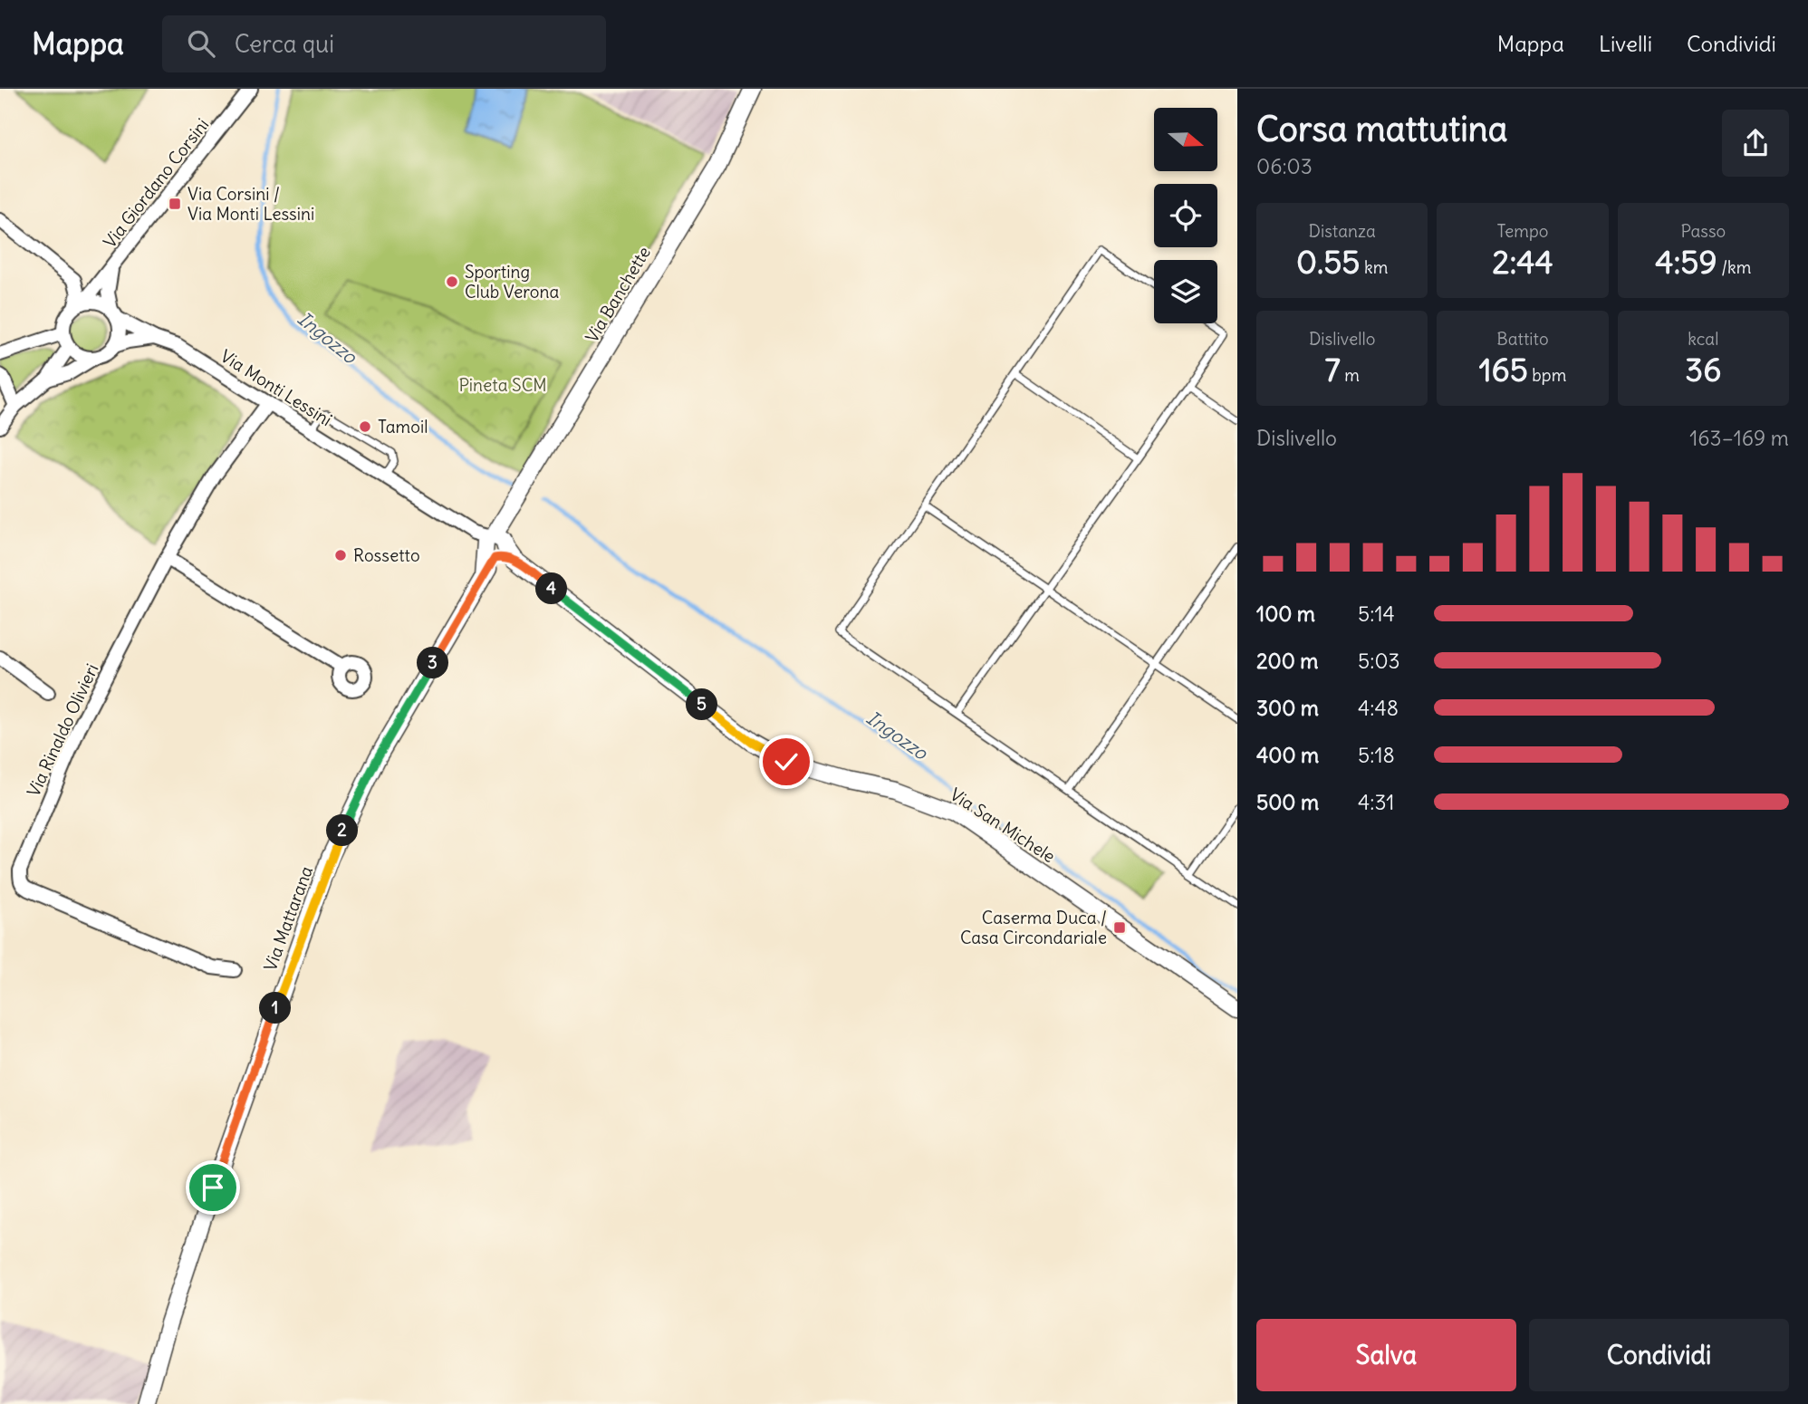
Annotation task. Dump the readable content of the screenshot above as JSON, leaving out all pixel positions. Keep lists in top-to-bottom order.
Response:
{
  "streets": {
    "street": [
      "Via Giordano Corsini",
      "Via Banchette",
      "Via Monti Lessini",
      "Via Rinaldo Olivieri",
      "Via San Michele",
      "Via Mattarana"
    ]
  },
  "crossings": [
    ["Via Giordano Corsini", "Via Monti Lessini"],
    ["Via Banchette", "Via Monti Lessini"],
    ["Via Banchette", "Via San Michele"],
    ["Via Banchette", "Via Mattarana"],
    ["Via Monti Lessini", "Via Rinaldo Olivieri"],
    ["Via Monti Lessini", "Via San Michele"],
    ["Via Monti Lessini", "Via Mattarana"],
    ["Via San Michele", "Via Mattarana"]
  ],
  "water": ["Ingozzo"],
  "parks": ["Pineta SCM"],
  "places": {
    "transit": ["Via Corsini / Via Monti Lessini", "Caserma Duca / Casa Circondariale"],
    "other": ["Sporting Club Verona", "Tamoil", "Rossetto"]
  },
  "north": "right",
  "page": {
    "header": "Mappa",
    "search": "Cerca qui",
    "nav": ["Mappa", "Livelli", "Condividi"],
    "heading": ["Corsa mattutina", "06:03"],
    "stats": [
      ["Distanza", "0.55 km"],
      ["Tempo", "2:44"],
      ["Passo", "4:59 /km"],
      ["Dislivello", "7 m"],
      ["Battito", "165 bpm"],
      ["kcal", "36"]
    ],
    "chart": ["Dislivello", "163–169 m"],
    "pins": [
      "4",
      "3",
      "5",
      "2",
      "1"
    ],
    "list": [
      {
        "name": "100 m",
        "note": "5:14"
      },
      {
        "name": "200 m",
        "note": "5:03"
      },
      {
        "name": "300 m",
        "note": "4:48"
      },
      {
        "name": "400 m",
        "note": "5:18"
      },
      {
        "name": "500 m",
        "note": "4:31"
      }
    ],
    "buttons": ["Salva", "Condividi"]
  }
}
